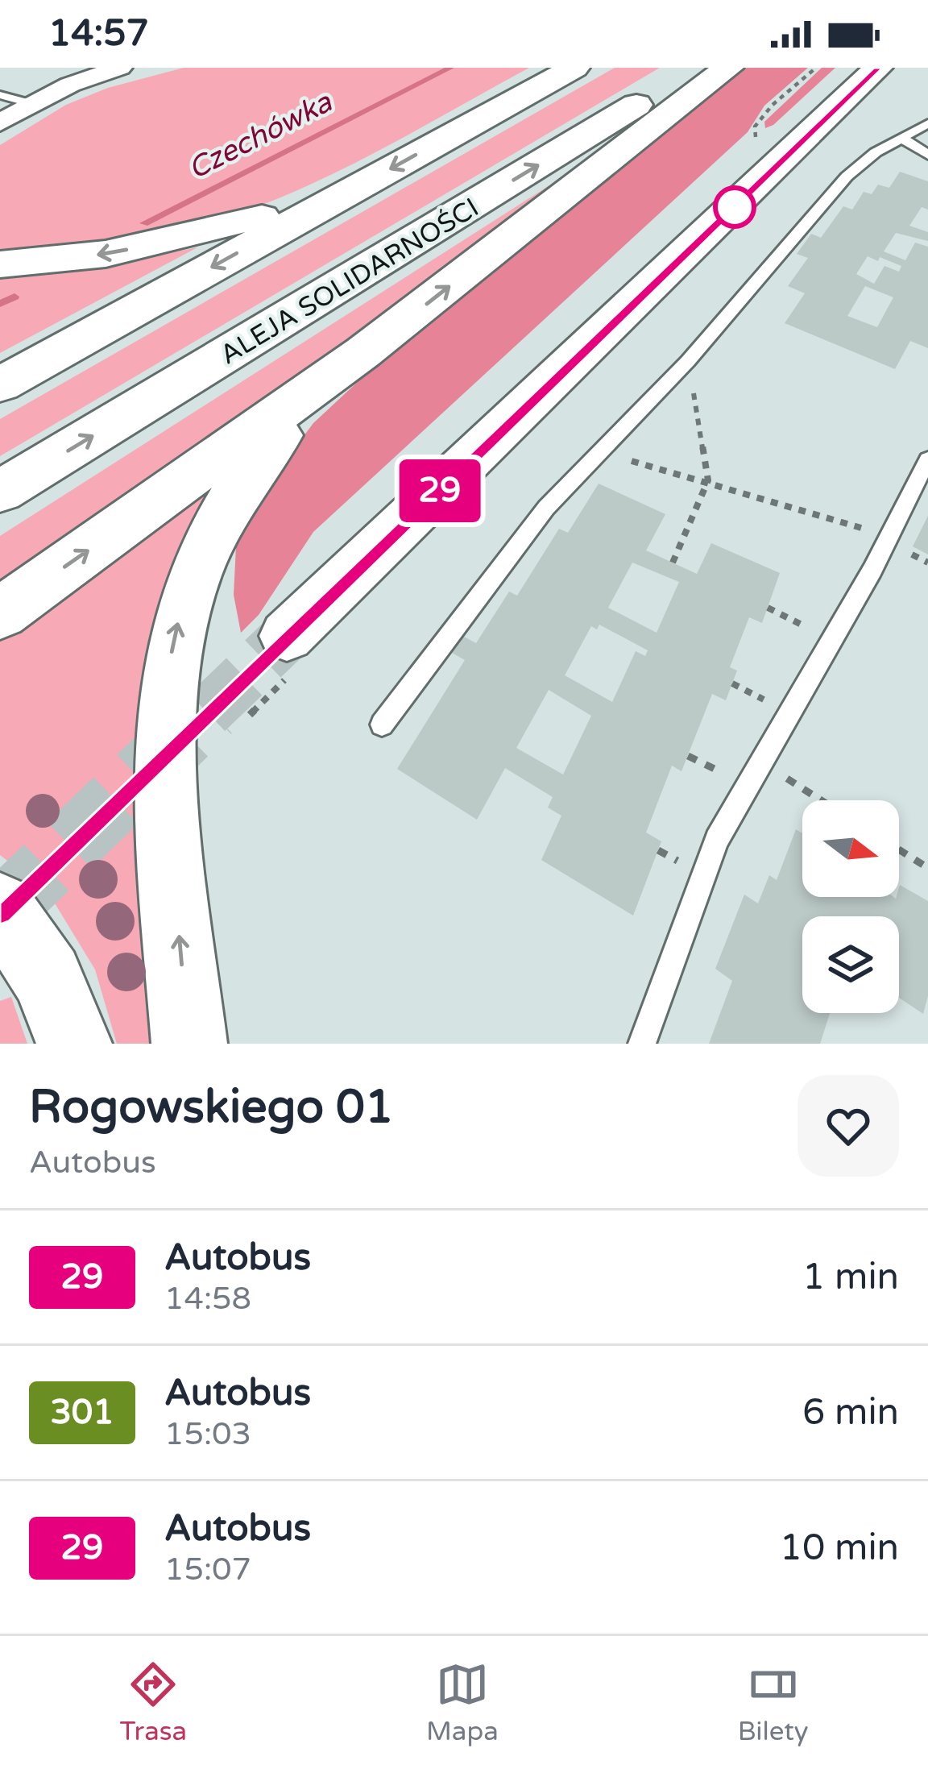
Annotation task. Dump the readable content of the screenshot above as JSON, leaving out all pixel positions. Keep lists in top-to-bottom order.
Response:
{
  "streets": {
    "main road": ["ALEJA SOLIDARNOŚCI"]
  },
  "water": ["Czechówka"],
  "lines": ["bus line 29"],
  "north": "right",
  "page": {
    "status": "14:57",
    "on_map": "29",
    "heading": ["Rogowskiego 01", "Autobus"],
    "list": [
      {
        "mark": "29",
        "name": "Autobus",
        "note": "14:58",
        "value": "1 min"
      },
      {
        "mark": "301",
        "name": "Autobus",
        "note": "15:03",
        "value": "6 min"
      },
      {
        "mark": "29",
        "name": "Autobus",
        "note": "15:07",
        "value": "10 min"
      }
    ],
    "tabs": ["Trasa", "Mapa", "Bilety"]
  }
}
